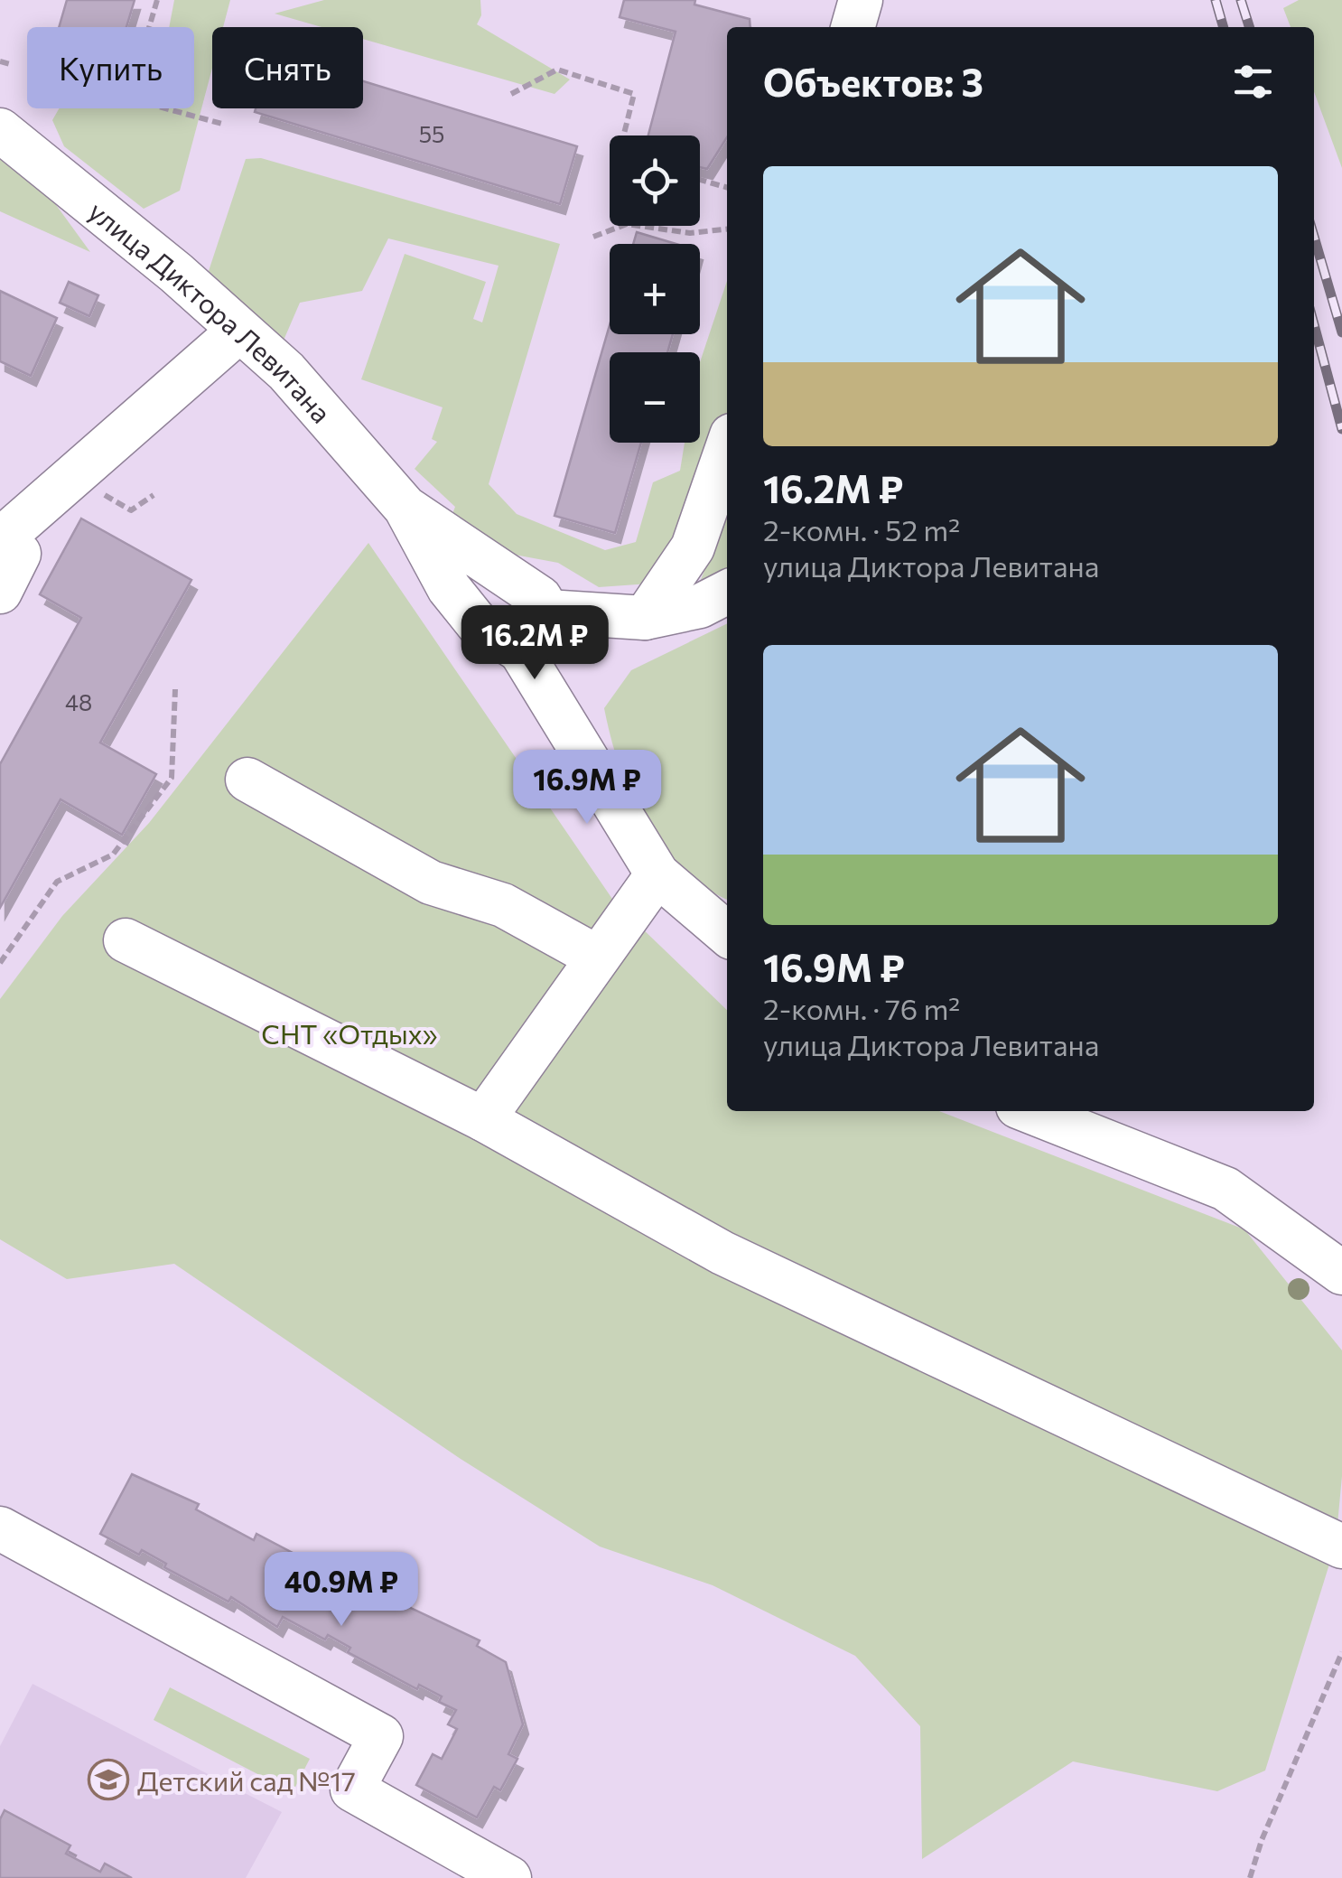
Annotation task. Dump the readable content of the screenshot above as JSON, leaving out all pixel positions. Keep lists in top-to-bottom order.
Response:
{
  "streets": {
    "street": ["улица Диктора Левитана"]
  },
  "parks": ["СНТ «Отдых»"],
  "places": {
    "school or university": ["Детский сад №17"]
  },
  "house_numbers": ["55", "48"],
  "page": {
    "chip": ["Купить", "Снять"],
    "heading": "Объектов: 3",
    "map_buttons": ["+", "−"],
    "list": [
      {
        "name": "16.2M ₽",
        "note": "2-комн. · 52 m² · улица Диктора Левитана"
      },
      {
        "name": "16.9M ₽",
        "note": "2-комн. · 76 m² · улица Диктора Левитана"
      }
    ],
    "price": ["16.2M ₽", "16.9M ₽", "40.9M ₽"]
  }
}
